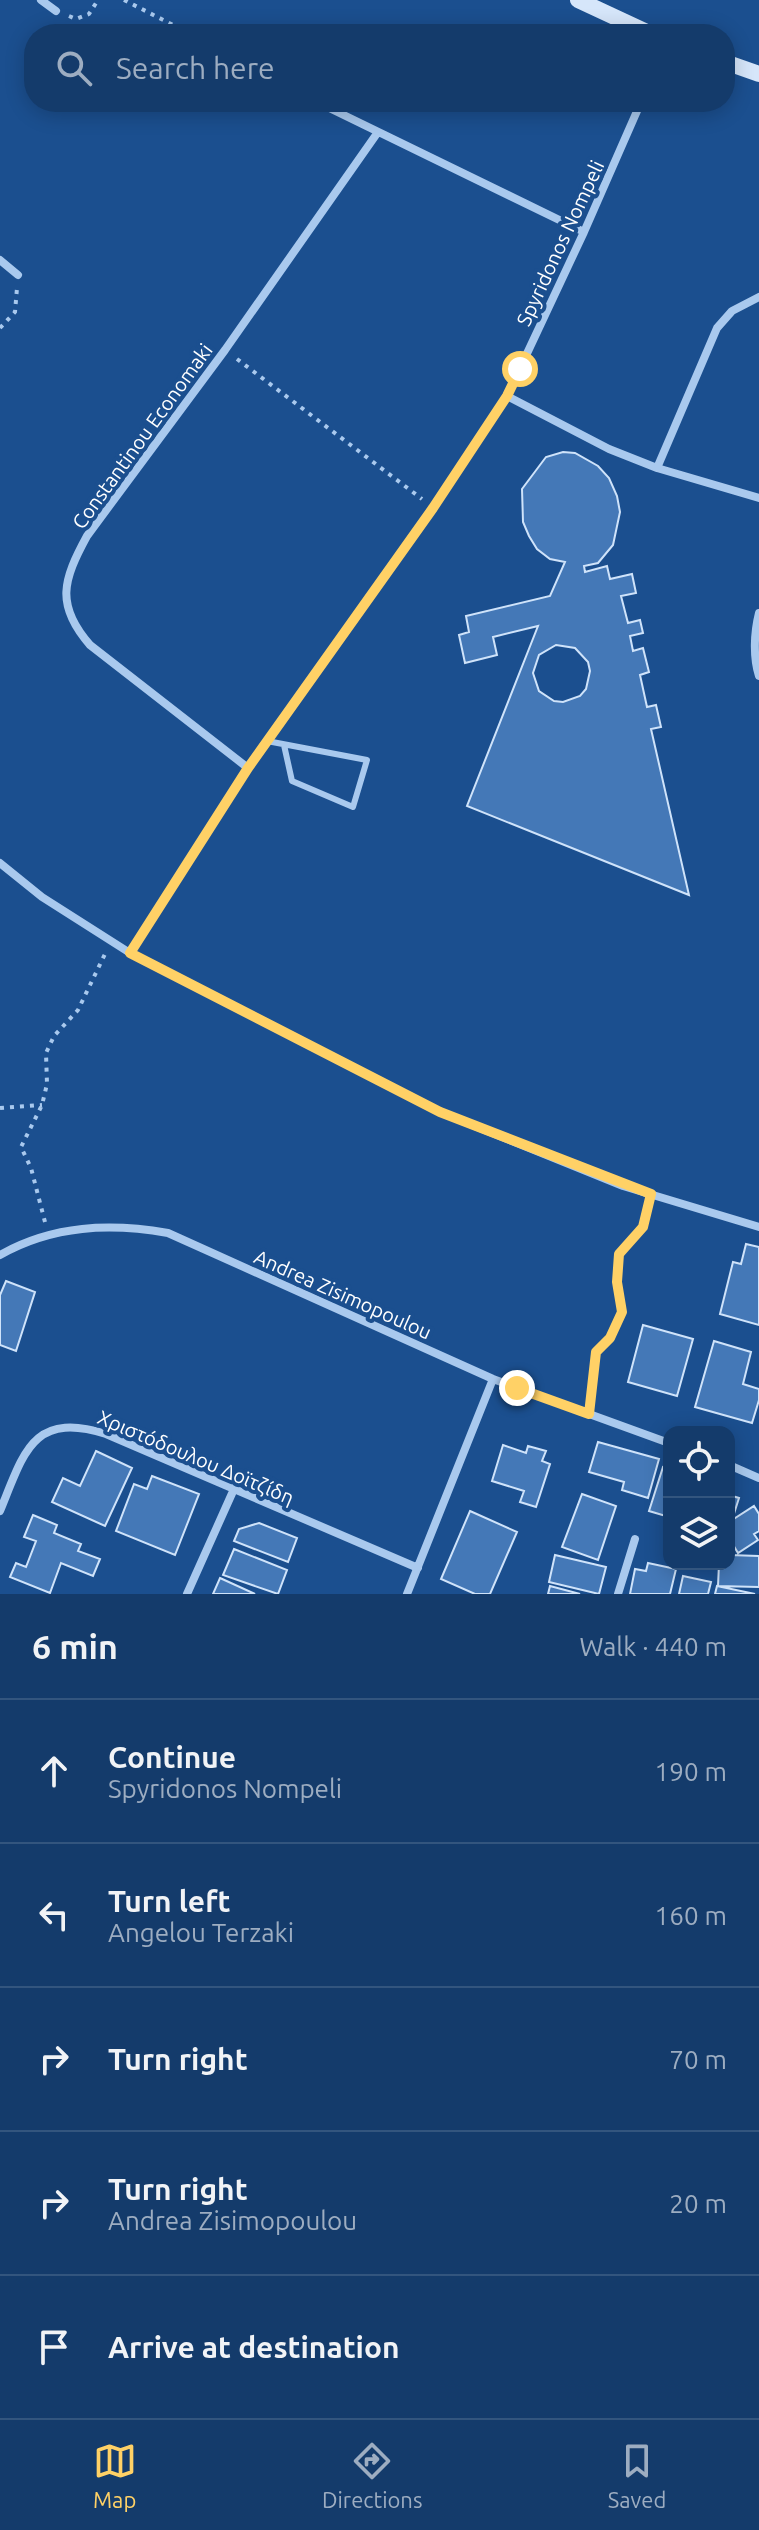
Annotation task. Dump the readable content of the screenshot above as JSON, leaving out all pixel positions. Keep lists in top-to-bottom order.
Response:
{
  "streets": {
    "street": [
      "Spyridonos Nompeli",
      "Constantinou Economaki",
      "Andrea Zisimopoulou",
      "Χριστόδουλου Δοϊτζίδη"
    ]
  },
  "crossings": [
    ["Spyridonos Nompeli", "Constantinou Economaki"]
  ],
  "page": {
    "search": "Search here",
    "heading": ["6 min", "Walk · 440 m"],
    "list": [
      ["Continue", "Spyridonos Nompeli", "190 m"],
      ["Turn left", "Angelou Terzaki", "160 m"],
      ["Turn right", "70 m"],
      ["Turn right", "Andrea Zisimopoulou", "20 m"],
      "Arrive at destination"
    ],
    "nav": ["Map", "Directions", "Saved"]
  }
}
